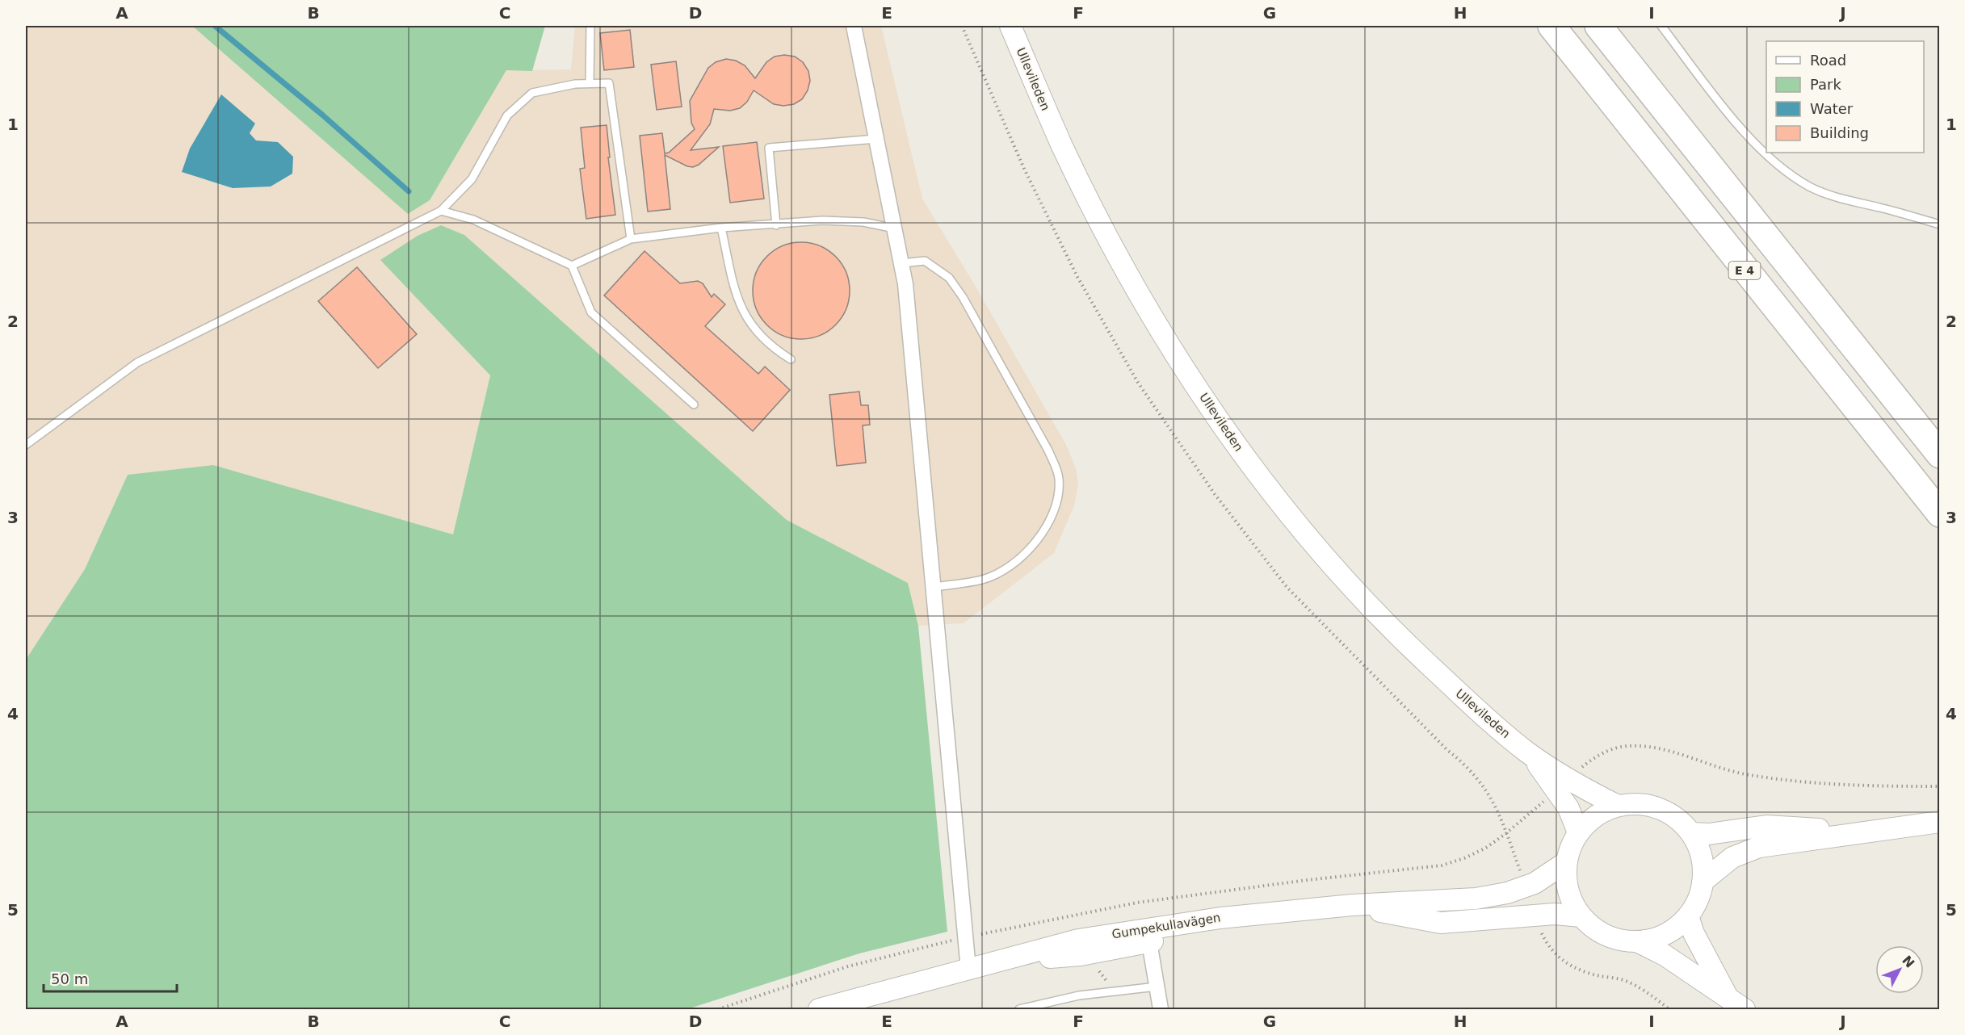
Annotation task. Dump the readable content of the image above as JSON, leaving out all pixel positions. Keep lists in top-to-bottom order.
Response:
{
  "streets": {
    "highway": ["E 4"],
    "main road": ["Ullevileden", "Gumpekullavägen"]
  },
  "crossings": [
    ["Ullevileden", "Gumpekullavägen"]
  ],
  "legend": [
    "Road",
    "Park",
    "Water",
    "Building"
  ],
  "scale_bar": "50 m",
  "north": "top right",
  "grid": {
    "columns": [
      "A",
      "B",
      "C",
      "D",
      "E",
      "F",
      "G",
      "H",
      "I",
      "J"
    ],
    "rows": [
      "1",
      "2",
      "3",
      "4",
      "5"
    ]
  }
}
